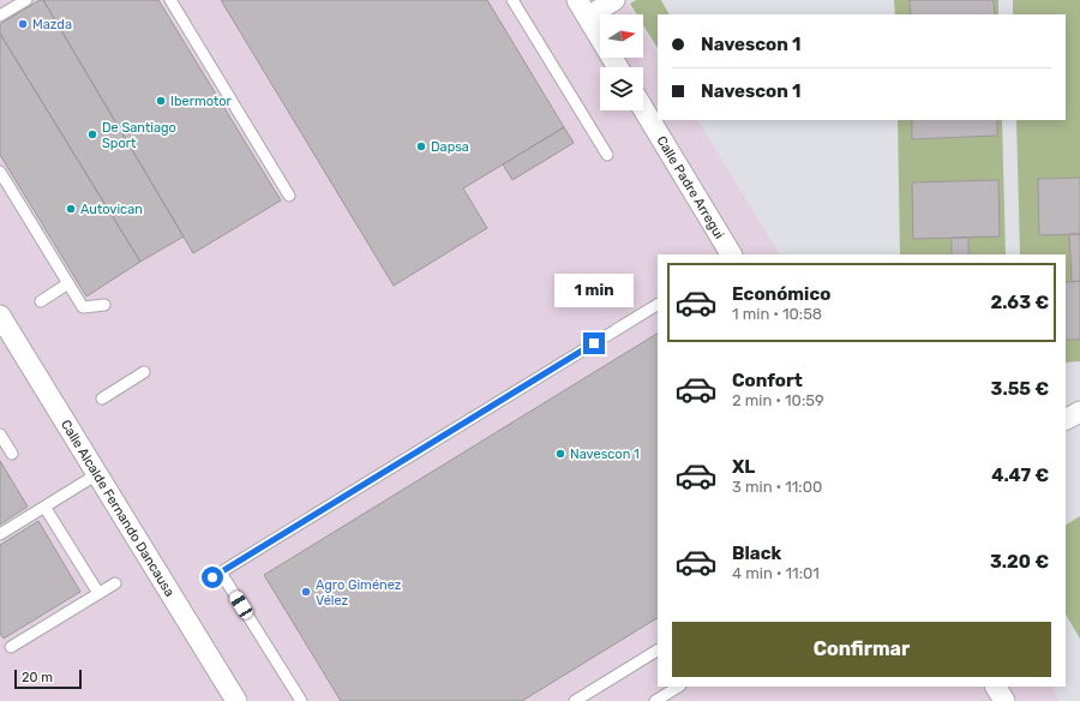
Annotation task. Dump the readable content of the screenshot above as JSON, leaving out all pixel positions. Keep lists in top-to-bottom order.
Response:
{
  "streets": {
    "street": ["Calle Padre Arregui", "Calle Alcalde Fernando Dancausa"]
  },
  "places": [
    "Mazda",
    "Ibermotor",
    "De Santiago Sport",
    "Dapsa",
    "Autovican",
    "Navescon 1",
    "Agro Giménez Vélez"
  ],
  "scale_bar": "20 m",
  "north": "right",
  "page": {
    "banner": ["Navescon 1", "Navescon 1"],
    "list": [
      {
        "name": "Económico",
        "note": "1 min · 10:58",
        "value": "2.63 €"
      },
      {
        "name": "Confort",
        "note": "2 min · 10:59",
        "value": "3.55 €"
      },
      {
        "name": "XL",
        "note": "3 min · 11:00",
        "value": "4.47 €"
      },
      {
        "name": "Black",
        "note": "4 min · 11:01",
        "value": "3.20 €"
      }
    ],
    "bubble": "1 min",
    "buttons": "Confirmar",
    "scale": "20 m"
  }
}
